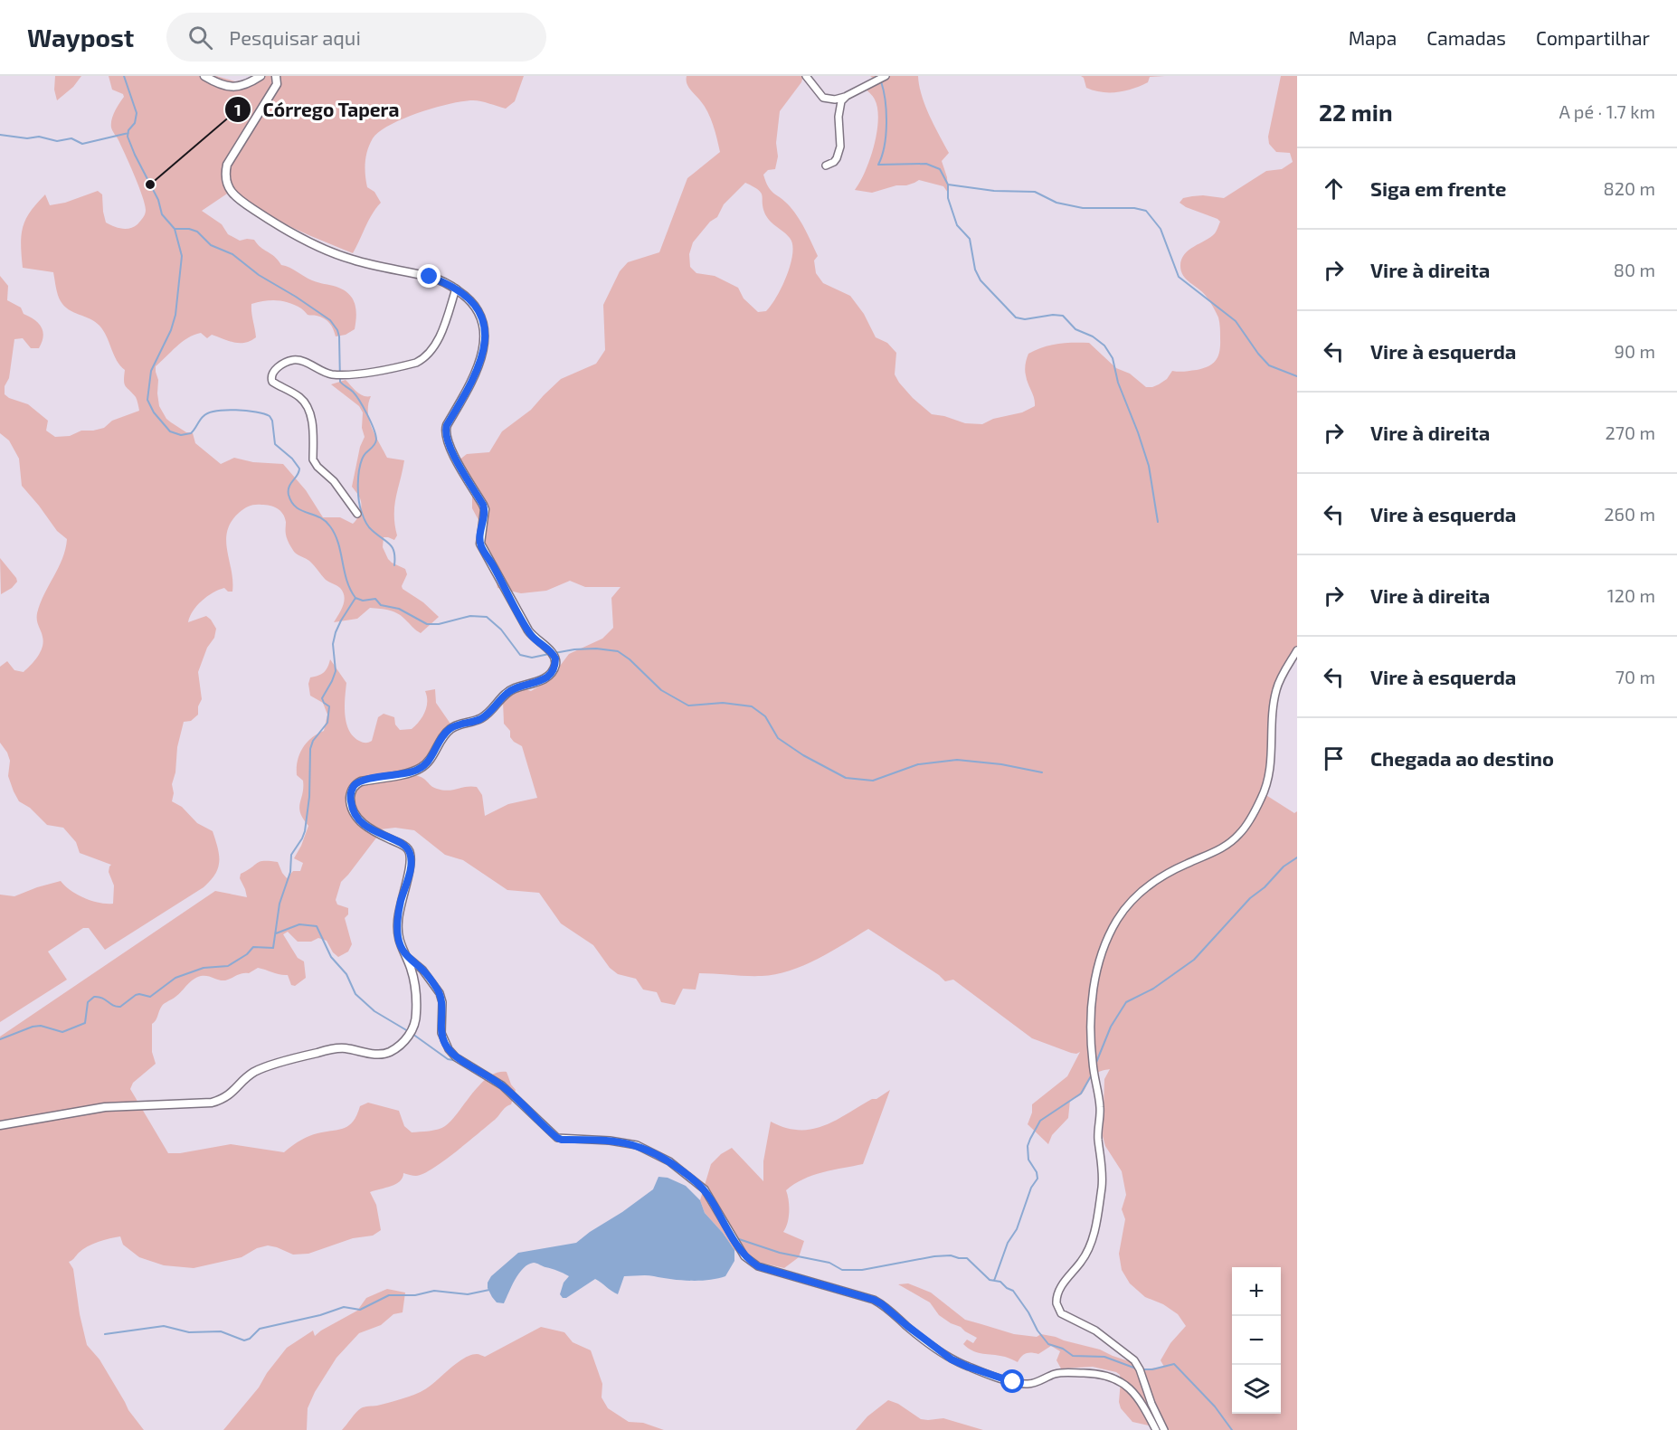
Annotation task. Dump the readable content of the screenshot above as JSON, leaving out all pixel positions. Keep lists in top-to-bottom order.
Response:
{
  "places": ["Córrego Tapera"],
  "page": {
    "header": "Waypost",
    "search": "Pesquisar aqui",
    "nav": ["Mapa", "Camadas", "Compartilhar"],
    "heading": ["22 min", "A pé · 1.7 km"],
    "list": [
      ["Siga em frente", "820 m"],
      ["Vire à direita", "80 m"],
      ["Vire à esquerda", "90 m"],
      ["Vire à direita", "270 m"],
      ["Vire à esquerda", "260 m"],
      ["Vire à direita", "120 m"],
      ["Vire à esquerda", "70 m"],
      "Chegada ao destino"
    ],
    "map_buttons": ["+", "−"]
  }
}
